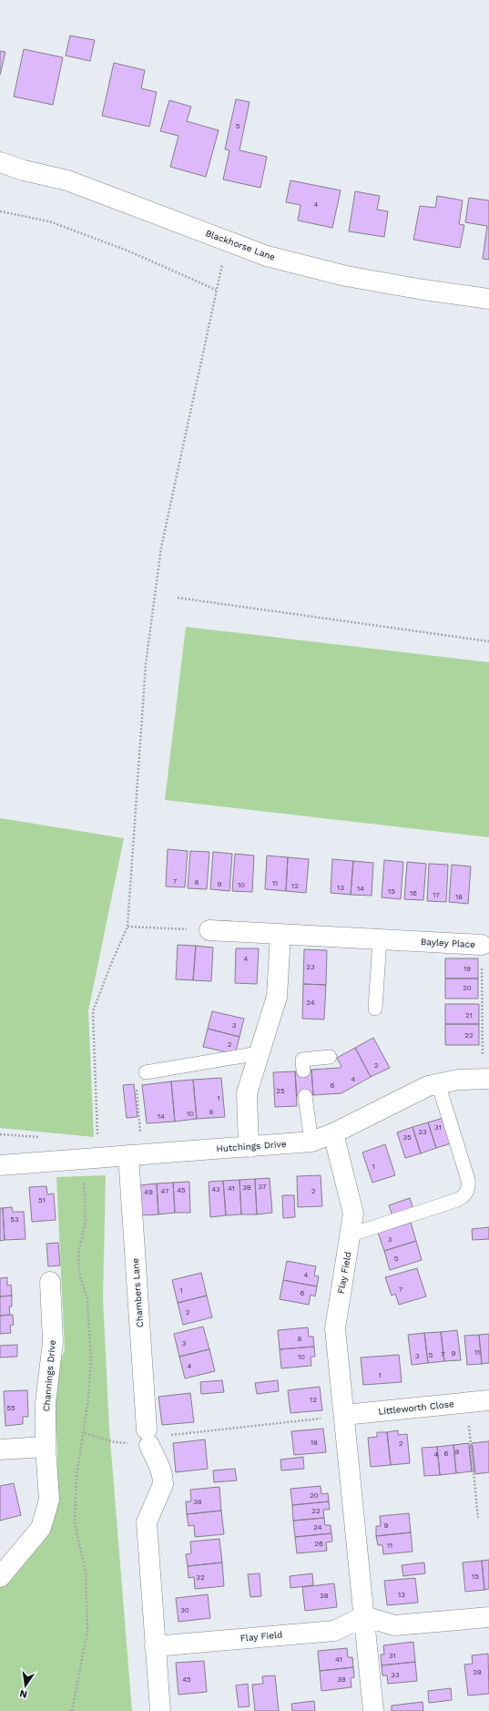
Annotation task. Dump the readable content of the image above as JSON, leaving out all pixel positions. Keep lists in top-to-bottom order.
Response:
{
  "streets": {
    "street": [
      "Blackhorse Lane",
      "Bayley Place",
      "Hutchings Drive",
      "Flay Field",
      "Chambers Lane",
      "Channings Drive",
      "Littleworth Close"
    ]
  },
  "crossings": [
    ["Bayley Place", "Hutchings Drive"],
    ["Hutchings Drive", "Flay Field"],
    ["Hutchings Drive", "Chambers Lane"],
    ["Flay Field", "Littleworth Close"]
  ],
  "house_numbers": [
    "5",
    "4",
    "7",
    "8",
    "11",
    "9",
    "10",
    "12",
    "13",
    "14",
    "15",
    "16",
    "17",
    "18",
    "4",
    "23",
    "19",
    "20",
    "24",
    "21",
    "3",
    "22",
    "2",
    "2",
    "4",
    "6",
    "25",
    "1",
    "8",
    "10",
    "14",
    "31",
    "33",
    "35",
    "1",
    "37",
    "39",
    "41",
    "43",
    "45",
    "47",
    "2",
    "49",
    "51",
    "53",
    "3",
    "5",
    "4",
    "7",
    "1",
    "6",
    "2",
    "8",
    "3",
    "11",
    "9",
    "7",
    "5",
    "3",
    "10",
    "4",
    "1",
    "12",
    "55",
    "18",
    "2",
    "8",
    "6",
    "4",
    "20",
    "38",
    "22",
    "9",
    "24",
    "26",
    "11",
    "15",
    "32",
    "13",
    "28",
    "30",
    "31",
    "41",
    "29",
    "33",
    "45",
    "39"
  ],
  "north": "bottom"
}
